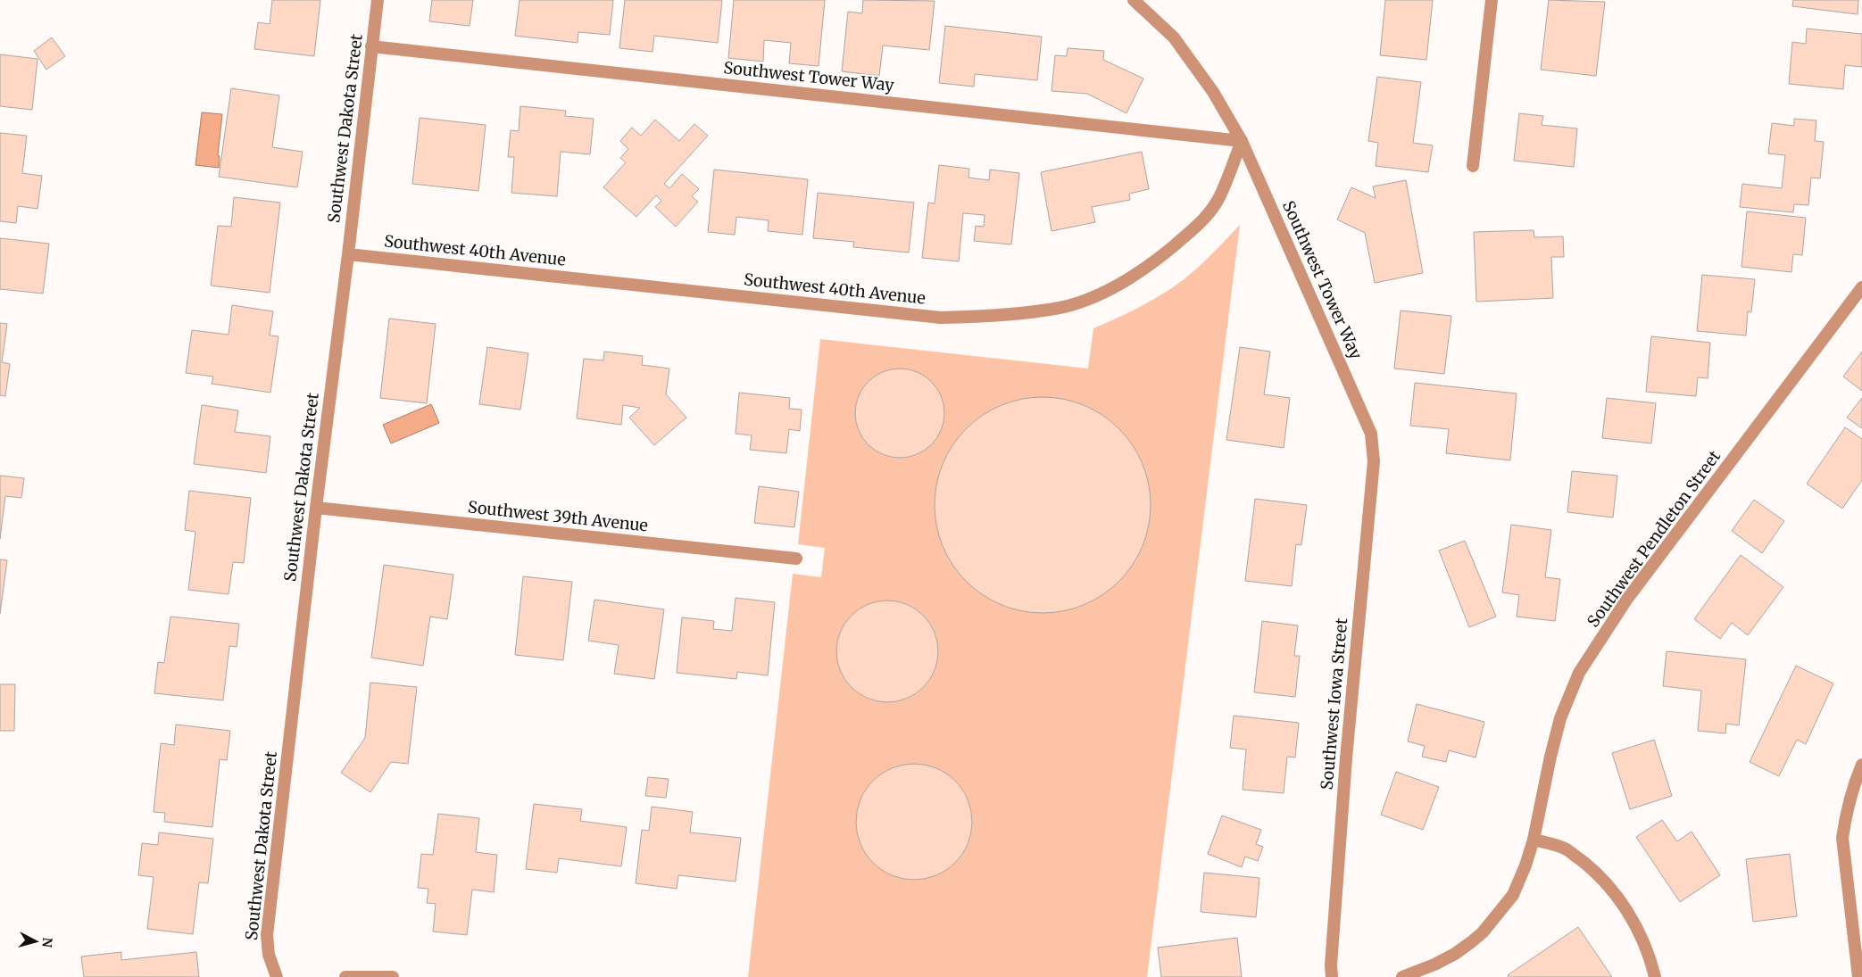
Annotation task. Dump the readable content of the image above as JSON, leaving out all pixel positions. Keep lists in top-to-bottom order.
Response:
{
  "streets": {
    "street": [
      "Southwest Tower Way",
      "Southwest Dakota Street",
      "Southwest 40th Avenue",
      "Southwest 39th Avenue",
      "Southwest Pendleton Street",
      "Southwest Iowa Street"
    ]
  },
  "crossings": [
    ["Southwest Tower Way", "Southwest Dakota Street"],
    ["Southwest Tower Way", "Southwest 40th Avenue"],
    ["Southwest Tower Way", "Southwest Iowa Street"],
    ["Southwest Dakota Street", "Southwest 40th Avenue"],
    ["Southwest Dakota Street", "Southwest 39th Avenue"]
  ],
  "north": "right"
}
